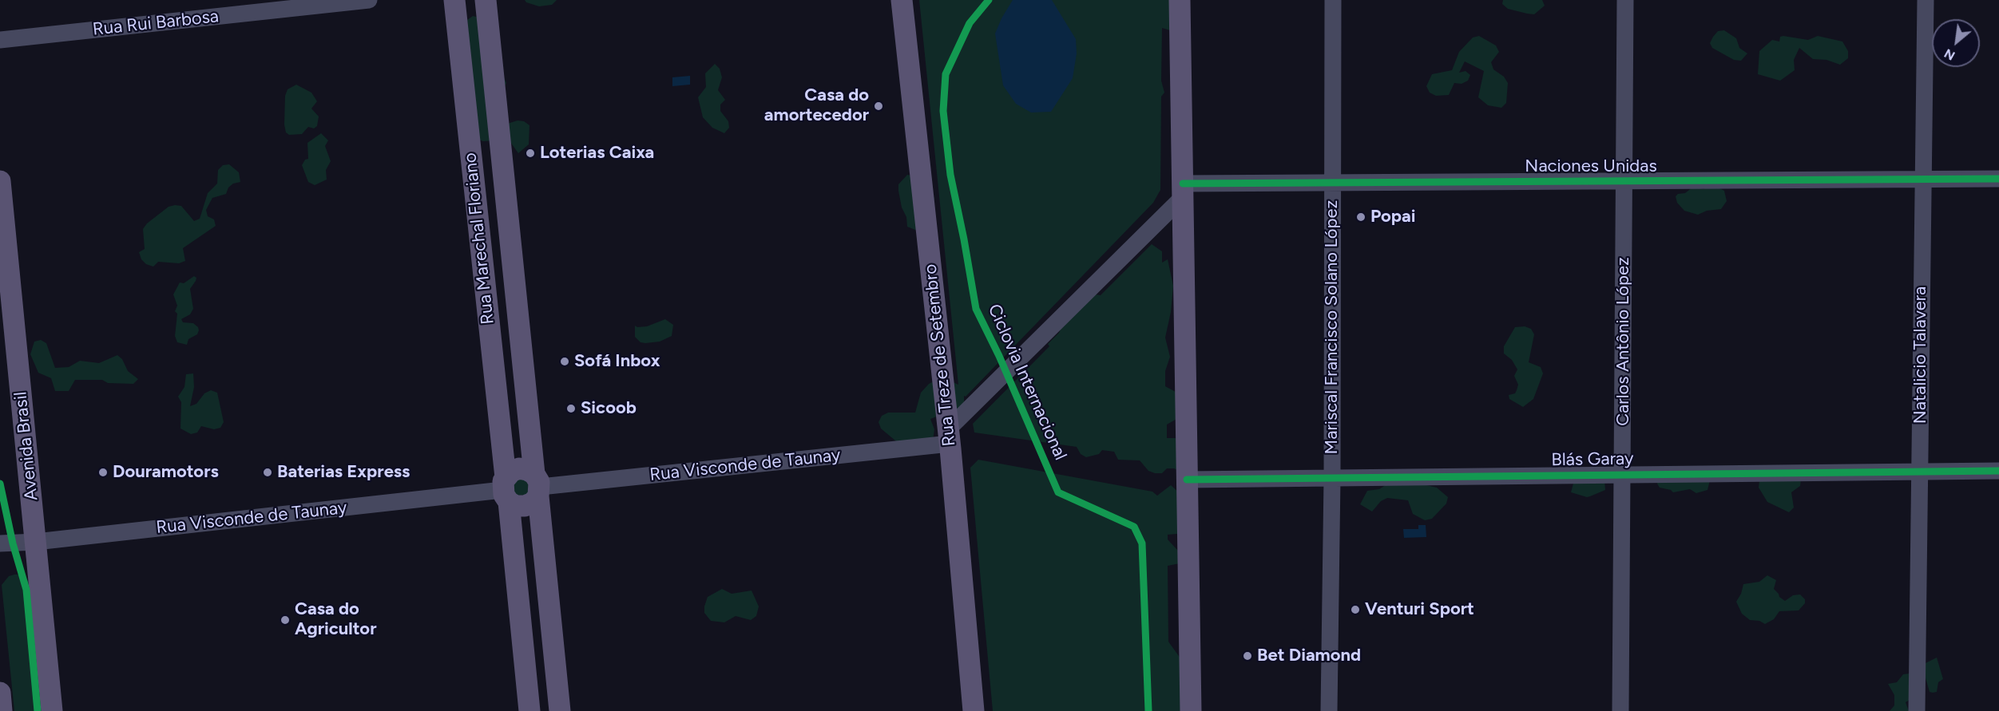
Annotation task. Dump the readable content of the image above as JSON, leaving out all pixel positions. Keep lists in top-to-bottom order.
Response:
{
  "streets": {
    "main road": ["Rua Marechal Floriano", "Rua Treze de Setembro", "Avenida Brasil"],
    "street": [
      "Rua Rui Barbosa",
      "Naciones Unidas",
      "Mariscal Francisco Solano López",
      "Carlos Antônio López",
      "Natalicio Talavera",
      "Blás Garay",
      "Rua Visconde de Taunay"
    ],
    "cycle path": ["Ciclovia Internacional"]
  },
  "crossings": [
    ["Naciones Unidas", "Mariscal Francisco Solano López"],
    ["Naciones Unidas", "Carlos Antônio López"],
    ["Naciones Unidas", "Natalicio Talavera"],
    ["Rua Marechal Floriano", "Rua Visconde de Taunay"],
    ["Mariscal Francisco Solano López", "Blás Garay"],
    ["Carlos Antônio López", "Blás Garay"],
    ["Rua Treze de Setembro", "Rua Visconde de Taunay"],
    ["Natalicio Talavera", "Blás Garay"],
    ["Avenida Brasil", "Rua Visconde de Taunay"]
  ],
  "places": [
    "Casa do amortecedor",
    "Loterias Caixa",
    "Popai",
    "Sofá Inbox",
    "Sicoob",
    "Douramotors",
    "Baterias Express",
    "Venturi Sport",
    "Casa do Agricultor",
    "Bet Diamond"
  ],
  "north": "bottom left"
}
